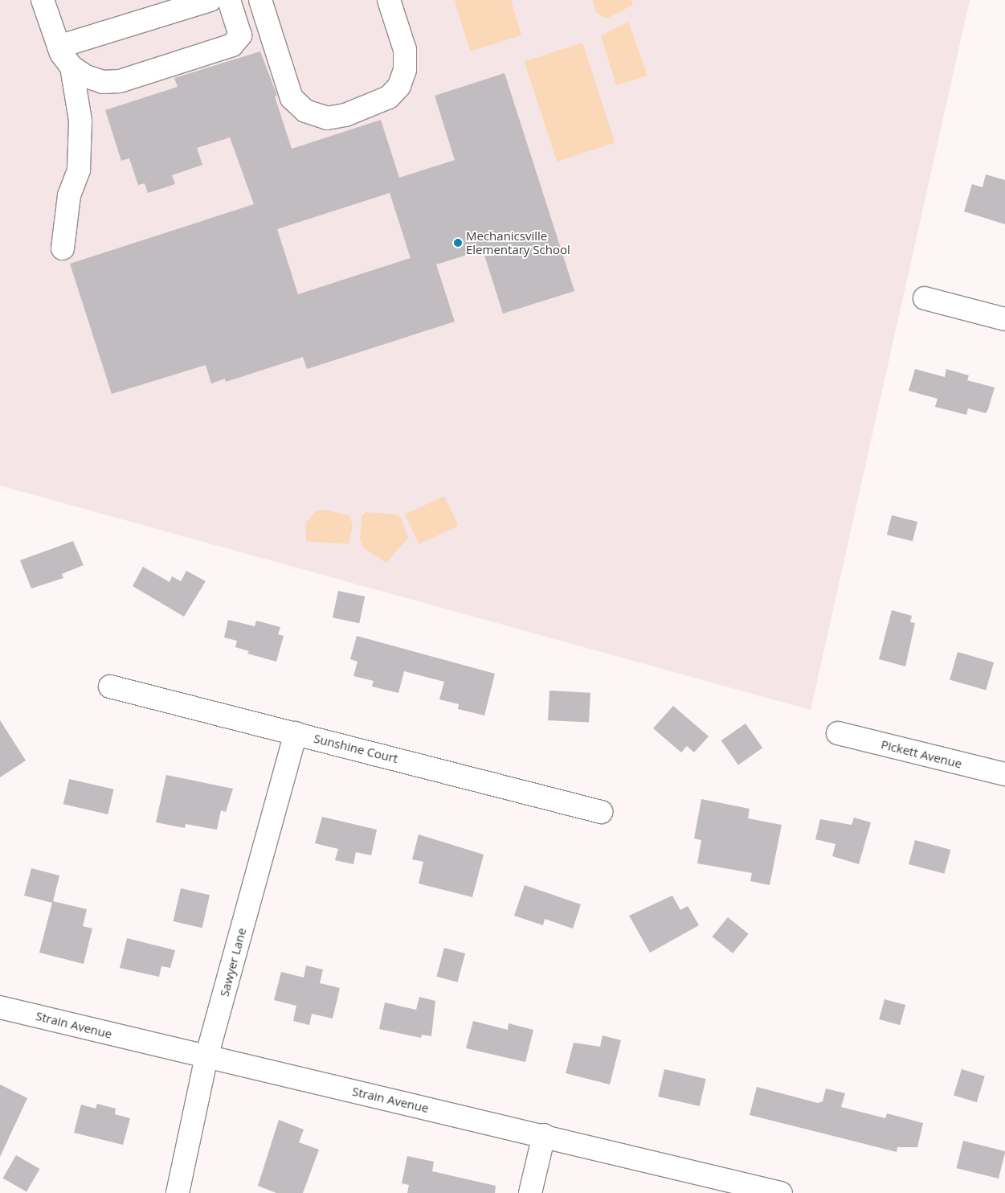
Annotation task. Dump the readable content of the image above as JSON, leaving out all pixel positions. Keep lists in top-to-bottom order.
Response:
{
  "streets": {
    "street": [
      "Sunshine Court",
      "Pickett Avenue",
      "Sawyer Lane",
      "Strain Avenue"
    ]
  },
  "crossings": [
    ["Sunshine Court", "Sawyer Lane"],
    ["Sawyer Lane", "Strain Avenue"]
  ],
  "places": ["Mechanicsville Elementary School"]
}
